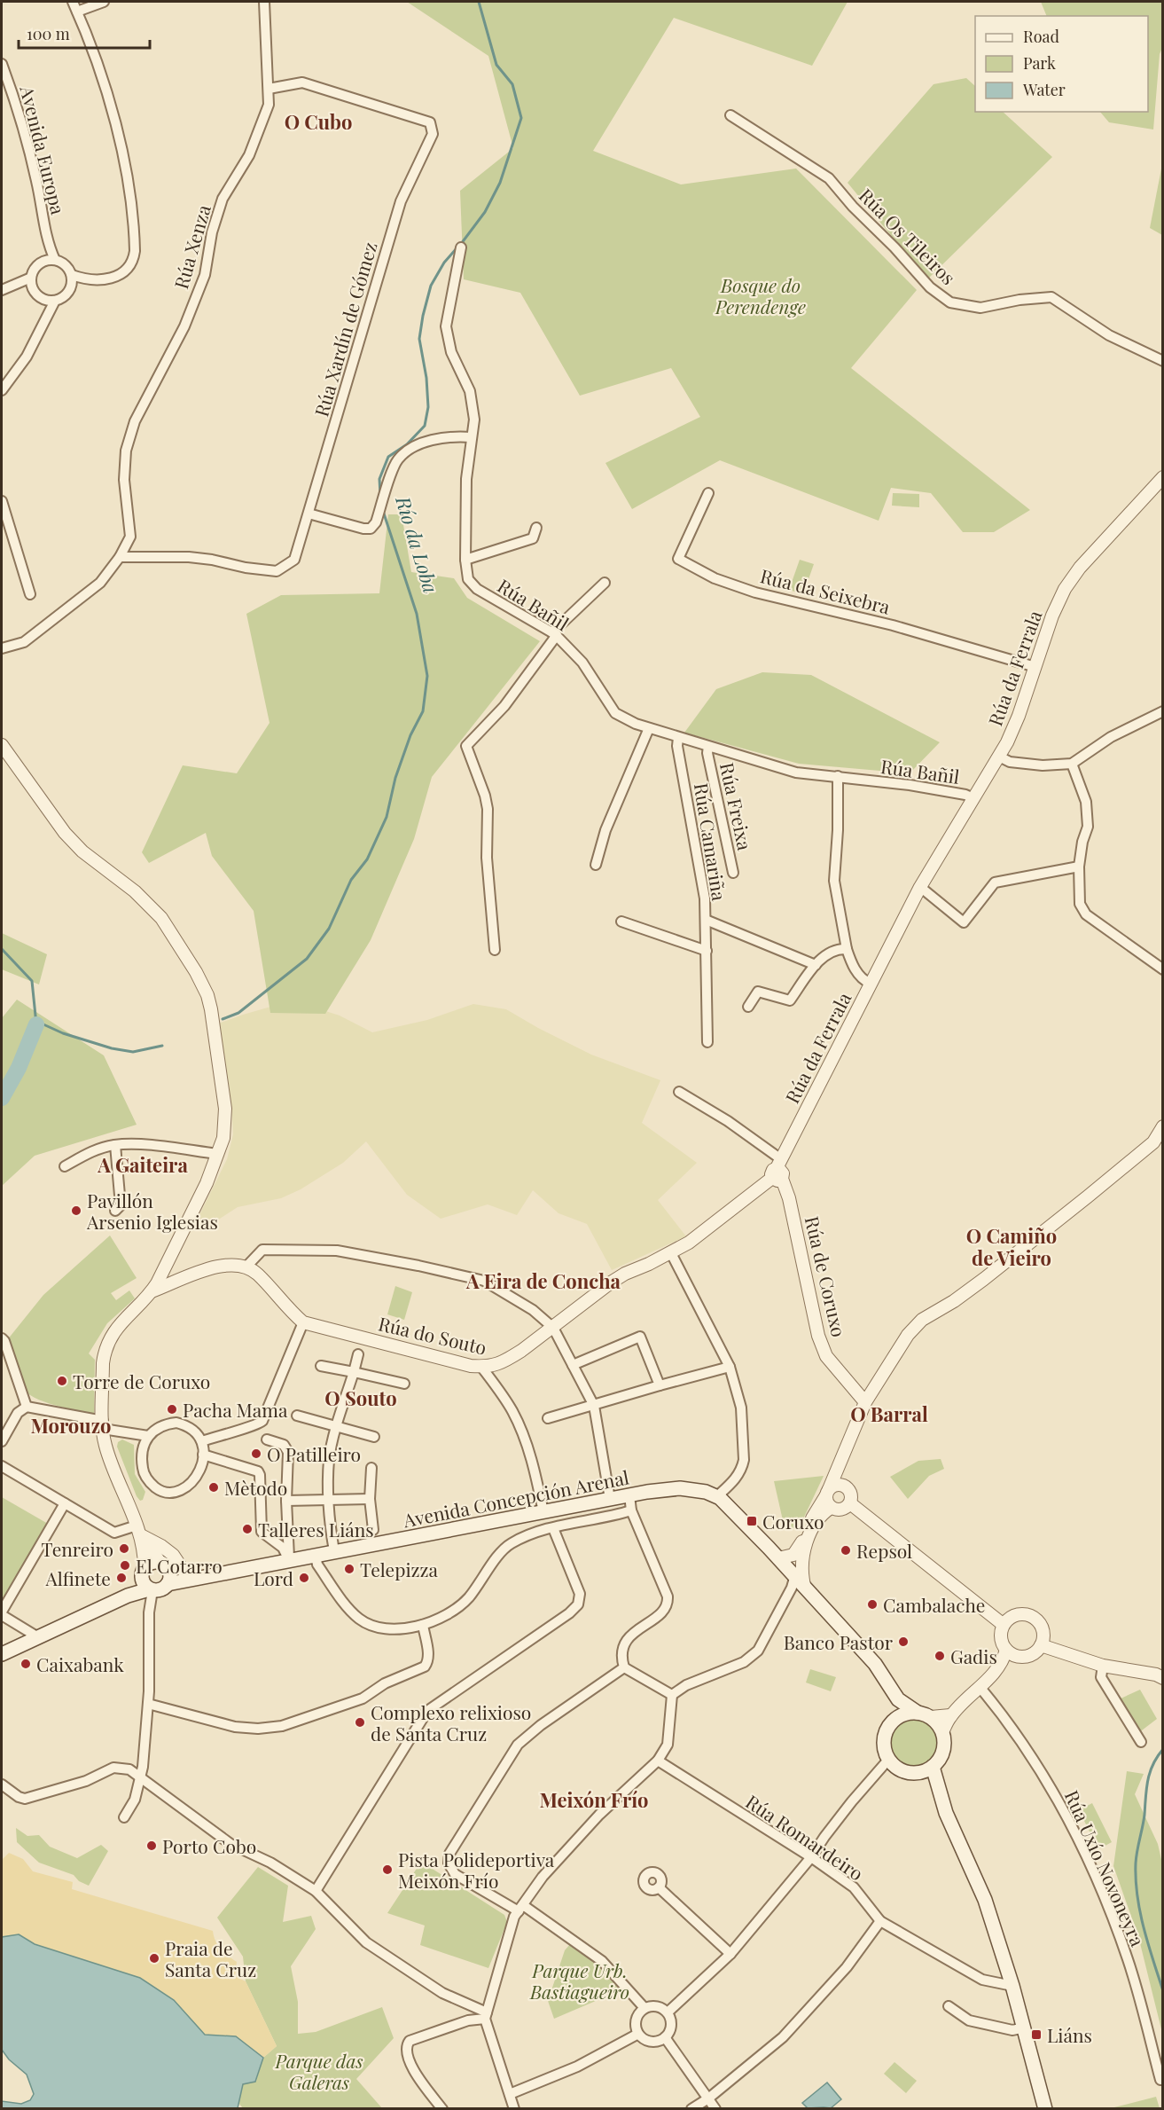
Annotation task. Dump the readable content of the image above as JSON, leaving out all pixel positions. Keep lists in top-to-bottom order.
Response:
{
  "streets": {
    "main road": ["Avenida Concepción Arenal"],
    "street": [
      "Avenida Europa",
      "Rúa Os Tileiros",
      "Rúa Xenza",
      "Rúa Xardín de Gómez",
      "Rúa da Seixebra",
      "Rúa Bañil",
      "Rúa da Ferrala",
      "Rúa Freixa",
      "Rúa Camariña",
      "Rúa de Coruxo",
      "Rúa do Souto",
      "Rúa Romardeiro",
      "Rúa Uxío Novoneyra"
    ]
  },
  "crossings": [
    ["Rúa Xenza", "Rúa Xardín de Gómez"],
    ["Rúa da Seixebra", "Rúa da Ferrala"],
    ["Rúa Bañil", "Rúa da Ferrala"],
    ["Rúa Bañil", "Rúa Freixa"],
    ["Rúa Bañil", "Rúa Camariña"],
    ["Rúa da Ferrala", "Rúa de Coruxo"],
    ["Rúa da Ferrala", "Rúa do Souto"],
    ["Rúa de Coruxo", "Rúa do Souto"]
  ],
  "districts": [
    "O Cubo",
    "A Gaiteira",
    "O Camiño de Vieiro",
    "A Eira de Concha",
    "O Souto",
    "O Barral",
    "Morouzo",
    "Meixón Frío"
  ],
  "water": ["Río da Loba"],
  "parks": ["Bosque do Perendenge", "Parque Urb. Bastiagueiro", "Parque das Galeras"],
  "places": {
    "other": [
      "Pavillón Arsenio Iglesias",
      "Torre de Coruxo",
      "Pacha Mama",
      "O Patilleiro",
      "Mètodo",
      "Talleres Liáns",
      "Tenreiro",
      "Repsol",
      "El Cotarro",
      "Telepizza",
      "Alfinete",
      "Lord",
      "Cambalache",
      "Banco Pastor",
      "Gadis",
      "Caixabank",
      "Complexo relixioso de Santa Cruz",
      "Porto Cobo",
      "Pista Polideportiva Meixón Frío",
      "Praia de Santa Cruz"
    ],
    "transit": ["Coruxo", "Liáns"]
  },
  "legend": ["Road", "Park", "Water"],
  "scale_bar": "100 m"
}
